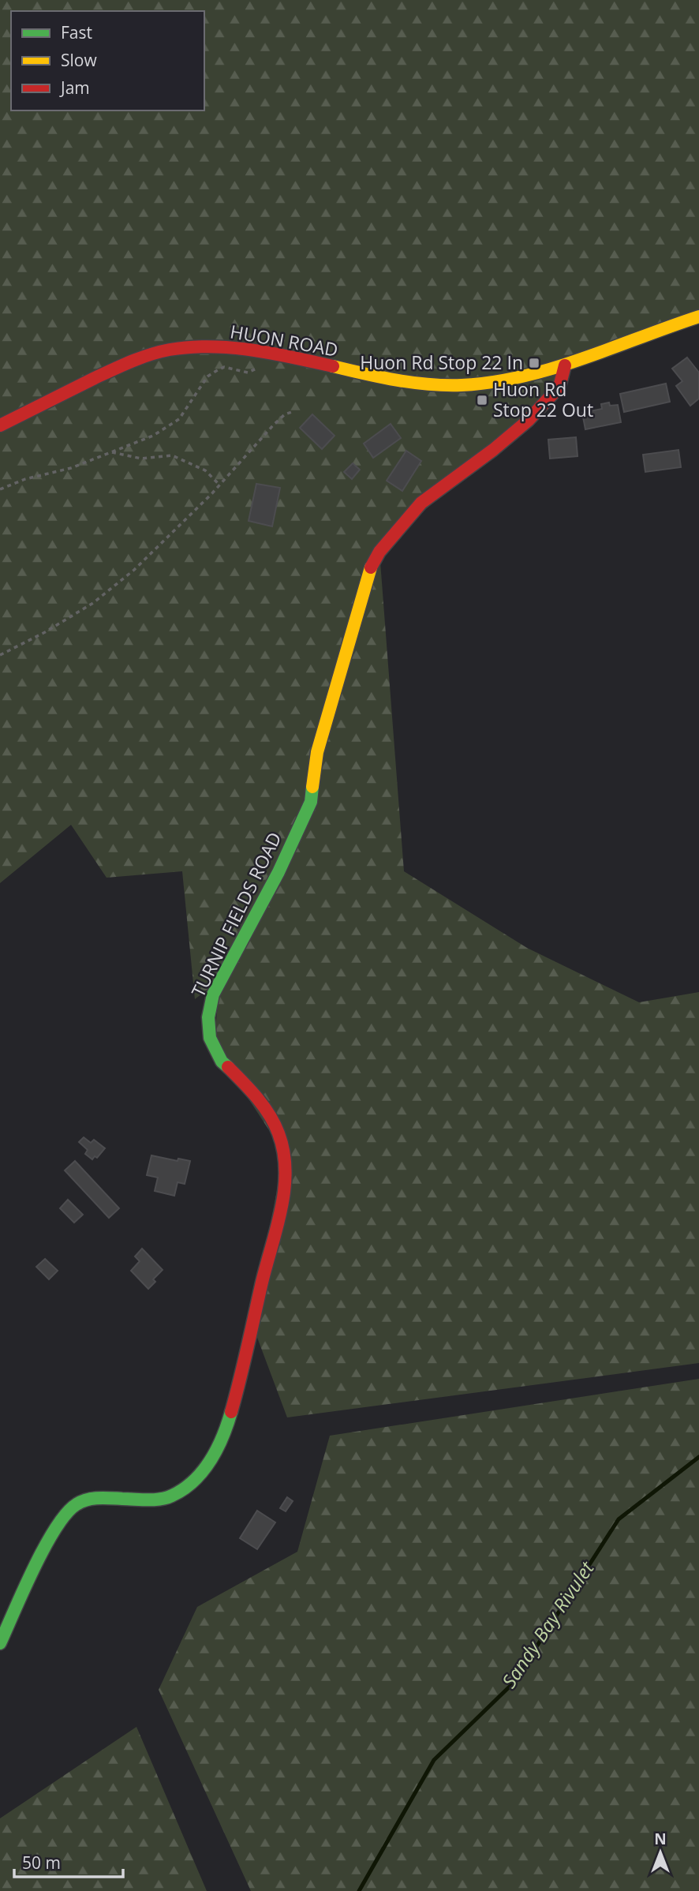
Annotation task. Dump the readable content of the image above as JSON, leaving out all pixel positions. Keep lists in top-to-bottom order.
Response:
{
  "streets": {
    "street": ["HUON ROAD", "TURNIP FIELDS ROAD"]
  },
  "crossings": [
    ["HUON ROAD", "TURNIP FIELDS ROAD"]
  ],
  "water": ["Sandy Bay Rivulet"],
  "places": {
    "transit": ["Huon Rd Stop 22 In", "Huon Rd Stop 22 Out"]
  },
  "legend": ["Fast", "Slow", "Jam"],
  "scale_bar": "50 m",
  "north": "top"
}
